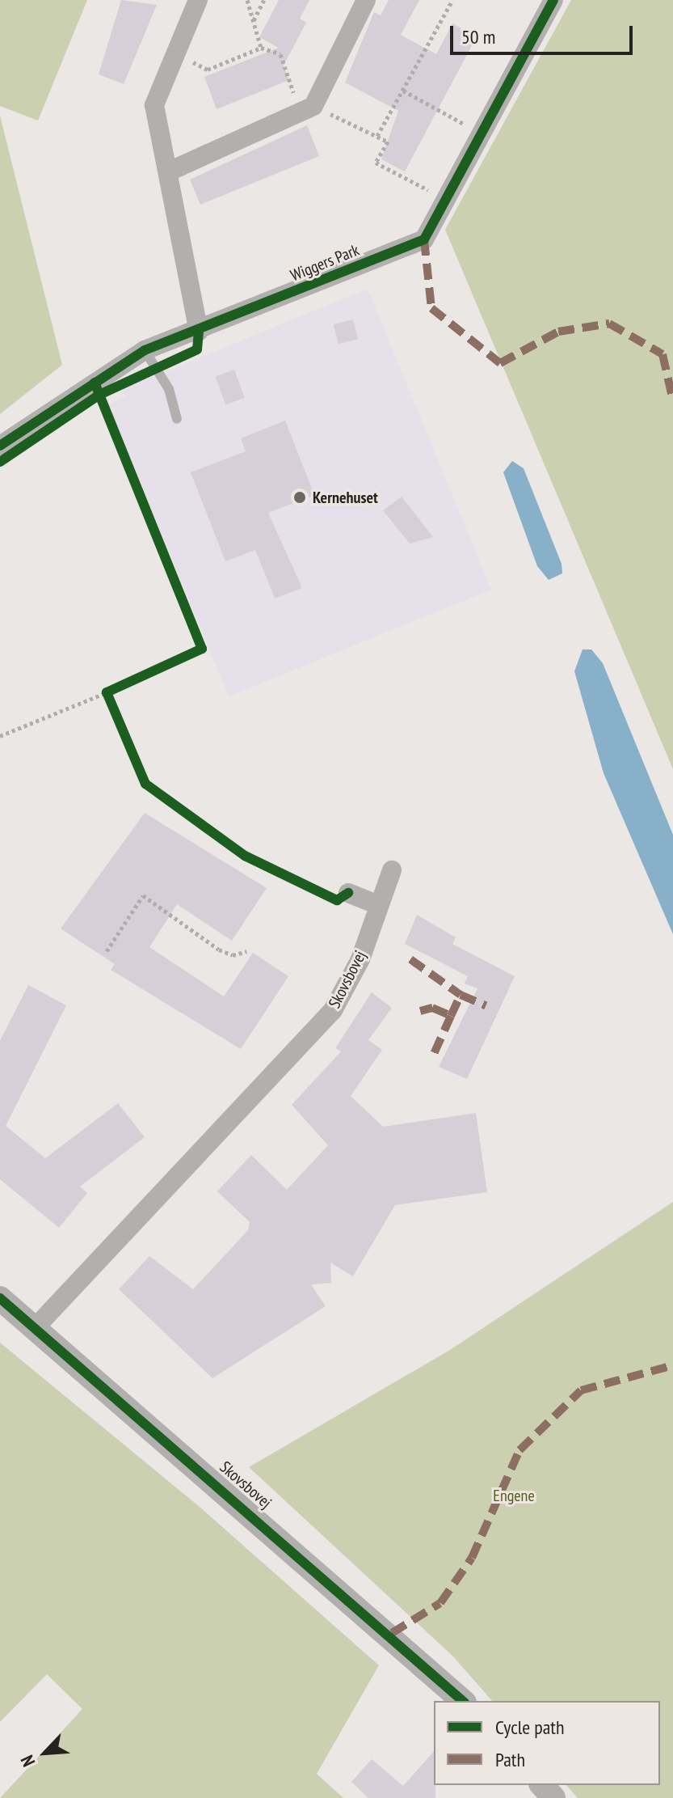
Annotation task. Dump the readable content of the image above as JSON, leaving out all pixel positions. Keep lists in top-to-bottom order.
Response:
{
  "streets": {
    "street": ["Wiggers Park", "Skovsbovej"]
  },
  "parks": ["Engene"],
  "places": ["Kernehuset"],
  "legend": ["Cycle path", "Path"],
  "scale_bar": "50 m",
  "north": "bottom left"
}
